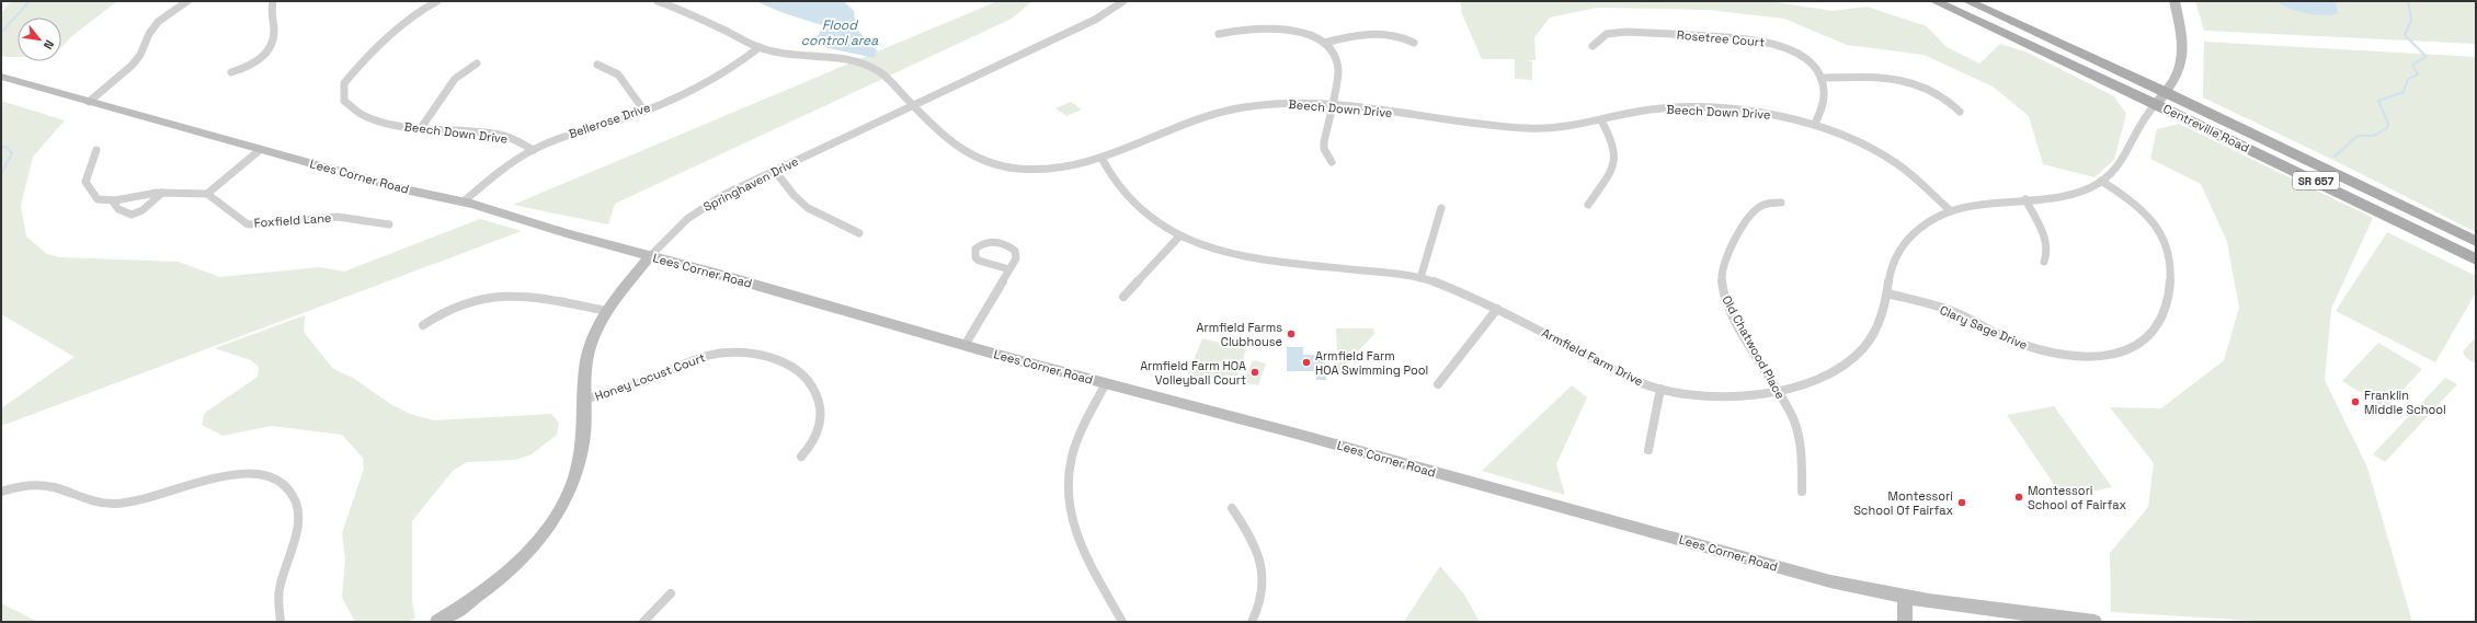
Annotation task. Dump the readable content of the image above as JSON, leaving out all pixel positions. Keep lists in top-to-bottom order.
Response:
{
  "streets": {
    "main road": ["Centreville Road", "SR 657"],
    "street": [
      "Rosetree Court",
      "Beech Down Drive",
      "Bellerose Drive",
      "Lees Corner Road",
      "Springhaven Drive",
      "Foxfield Lane",
      "Clary Sage Drive",
      "Old Chatwood Place",
      "Armfield Farm Drive",
      "Honey Locust Court"
    ]
  },
  "crossings": [
    ["Beech Down Drive", "Bellerose Drive"],
    ["Beech Down Drive", "Springhaven Drive"],
    ["Beech Down Drive", "Armfield Farm Drive"],
    ["Bellerose Drive", "Lees Corner Road"],
    ["Centreville Road", "Armfield Farm Drive"],
    ["Lees Corner Road", "Springhaven Drive"],
    ["Springhaven Drive", "Honey Locust Court"],
    ["Clary Sage Drive", "Armfield Farm Drive"],
    ["Old Chatwood Place", "Armfield Farm Drive"]
  ],
  "water": ["Flood control area"],
  "places": [
    "Armfield Farms Clubhouse",
    "Armfield Farm HOA Swimming Pool",
    "Armfield Farm HOA Volleyball Court",
    "Franklin Middle School",
    "Montessori School of Fairfax",
    "Montessori School Of Fairfax"
  ],
  "north": "bottom right"
}
